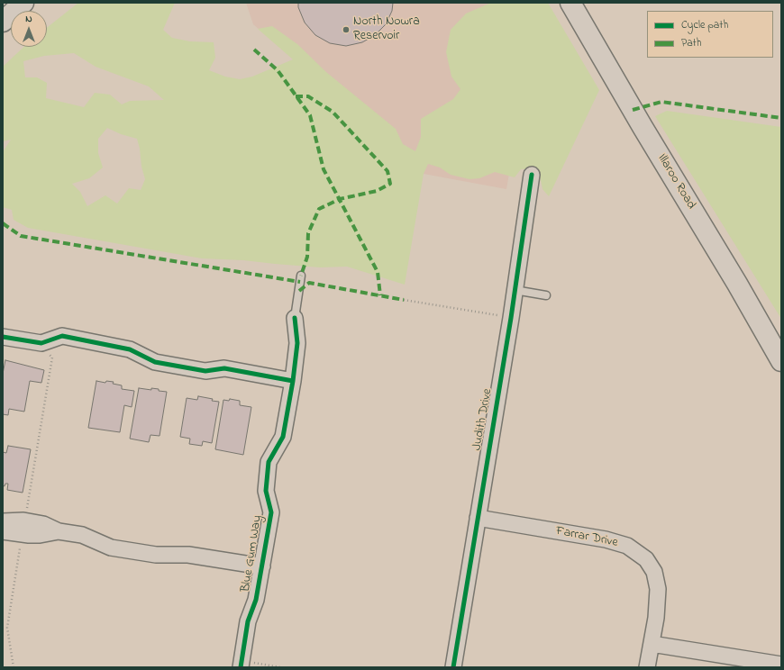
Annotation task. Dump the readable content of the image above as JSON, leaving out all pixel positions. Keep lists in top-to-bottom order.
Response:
{
  "streets": {
    "main road": ["Illaroo Road"],
    "street": ["Judith Drive", "Farrar Drive", "Blue Gum Way"]
  },
  "crossings": [
    ["Judith Drive", "Farrar Drive"]
  ],
  "places": ["North Nowra Reservoir"],
  "legend": ["Cycle path", "Path"],
  "north": "top"
}
